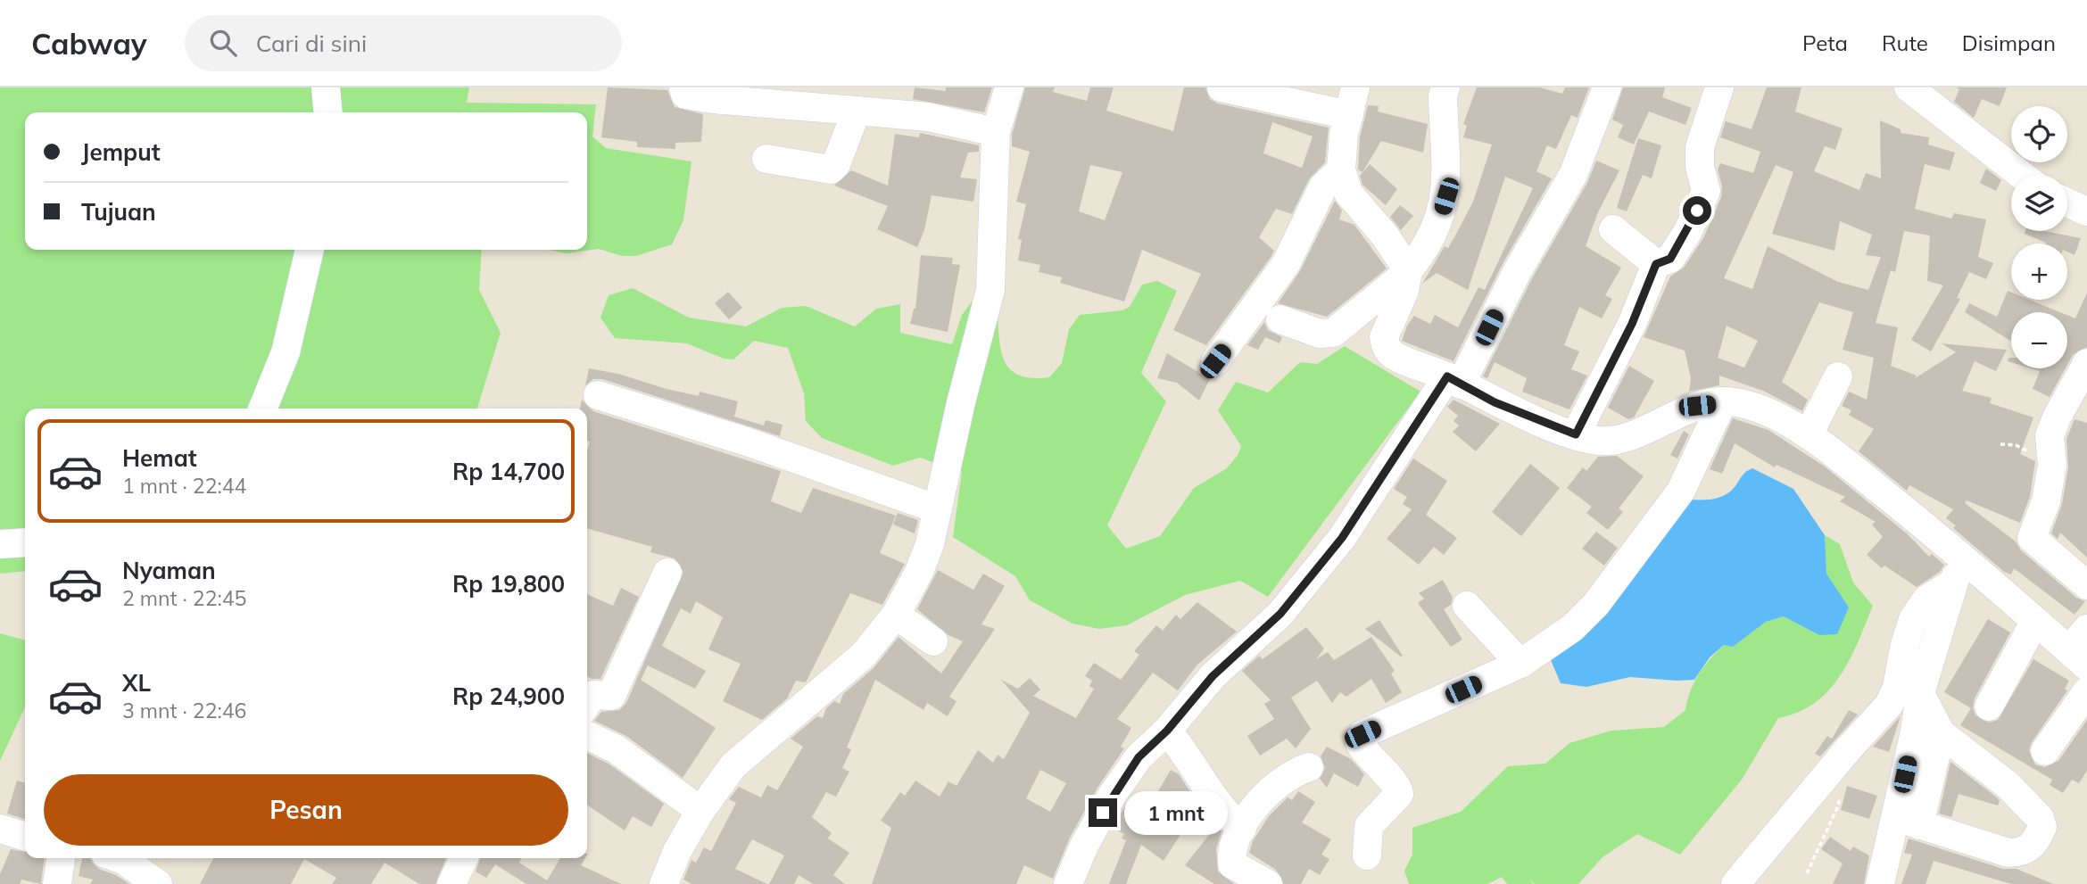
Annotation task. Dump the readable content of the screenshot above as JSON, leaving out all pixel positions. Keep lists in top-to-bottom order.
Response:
{
  "page": {
    "header": "Cabway",
    "search": "Cari di sini",
    "nav": ["Peta", "Rute", "Disimpan"],
    "map_buttons": ["+", "−"],
    "banner": ["Jemput", "Tujuan"],
    "list": [
      {
        "name": "Hemat",
        "note": "1 mnt · 22:44",
        "value": "Rp 14,700"
      },
      {
        "name": "Nyaman",
        "note": "2 mnt · 22:45",
        "value": "Rp 19,800"
      },
      {
        "name": "XL",
        "note": "3 mnt · 22:46",
        "value": "Rp 24,900"
      }
    ],
    "buttons": "Pesan",
    "bubble": "1 mnt"
  }
}
